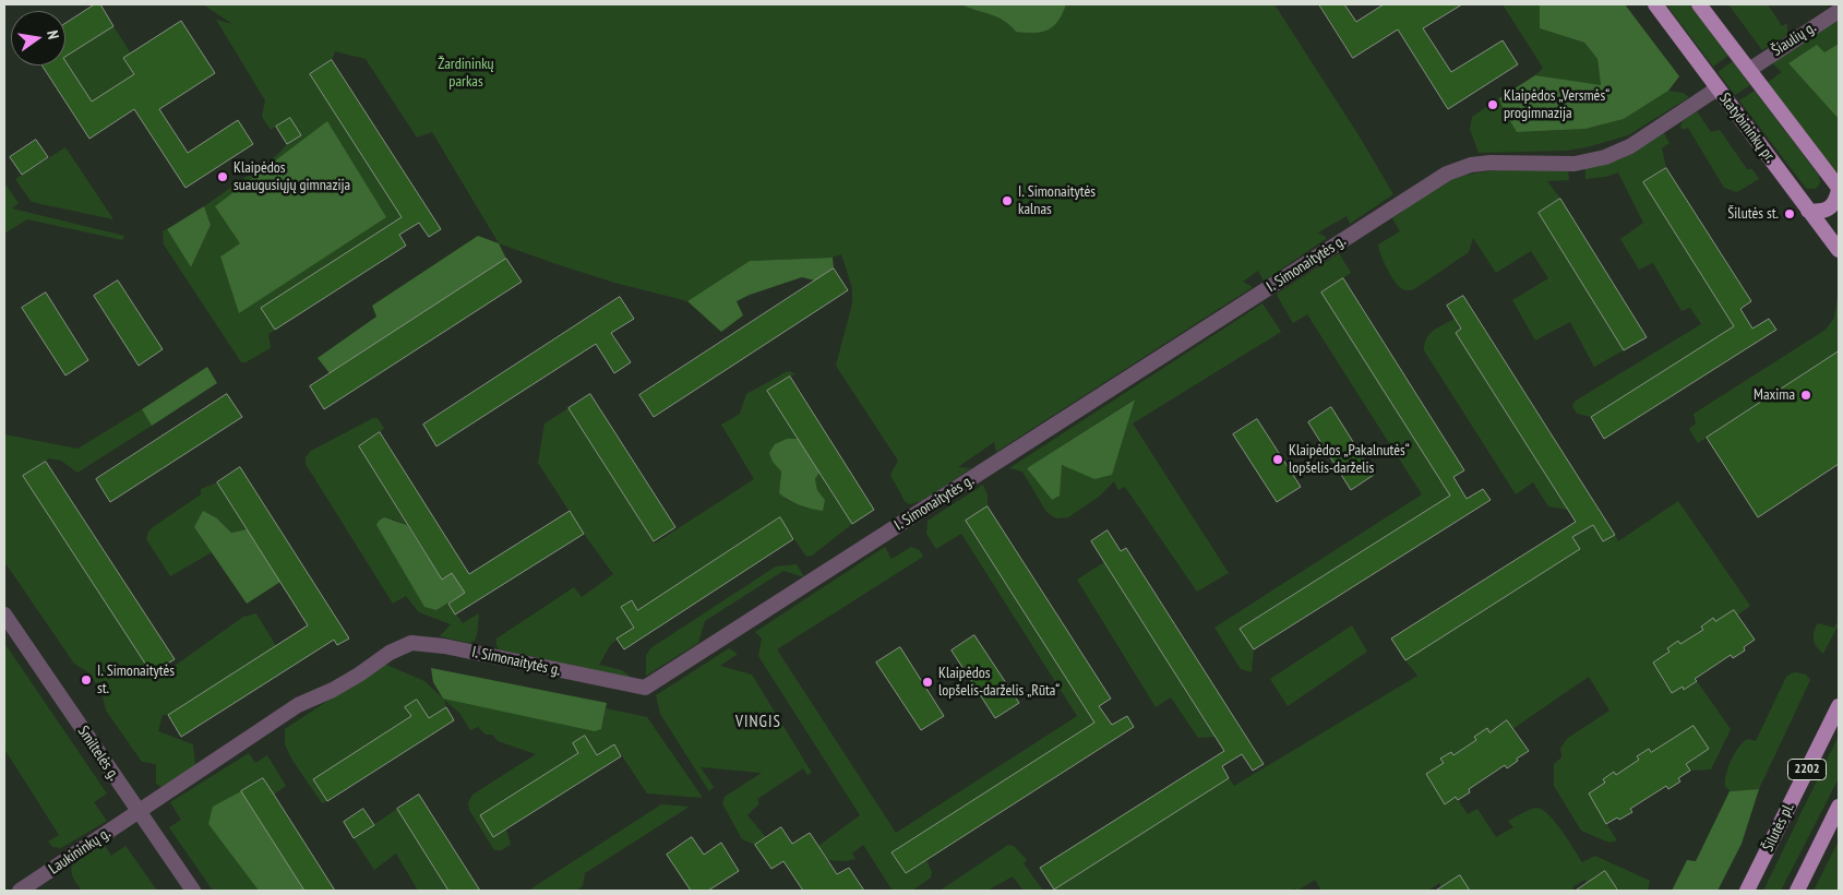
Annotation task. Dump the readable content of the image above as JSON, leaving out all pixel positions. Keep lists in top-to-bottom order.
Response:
{
  "streets": {
    "main road": ["Statybininkų pr.", "2202", "Šilutės pl."],
    "street": [
      "Šiaulių g.",
      "I. Simonaitytės g.",
      "Smiltelės g.",
      "Laukininkų g."
    ]
  },
  "crossings": [
    ["Statybininkų pr.", "I. Simonaitytės g."],
    ["I. Simonaitytės g.", "Smiltelės g."],
    ["I. Simonaitytės g.", "Laukininkų g."],
    ["Smiltelės g.", "Laukininkų g."]
  ],
  "districts": ["VINGIS"],
  "parks": ["Žardininkų parkas"],
  "places": [
    "Klaipėdos „Versmės“ progimnazija",
    "Klaipėdos suaugusiųjų gimnazija",
    "I. Simonaitytės kalnas",
    "Šilutės st.",
    "Maxima",
    "Klaipėdos „Pakalnutės“ lopšelis-darželis",
    "I. Simonaitytės st.",
    "Klaipėdos lopšelis-darželis „Rūta“"
  ],
  "north": "right"
}
